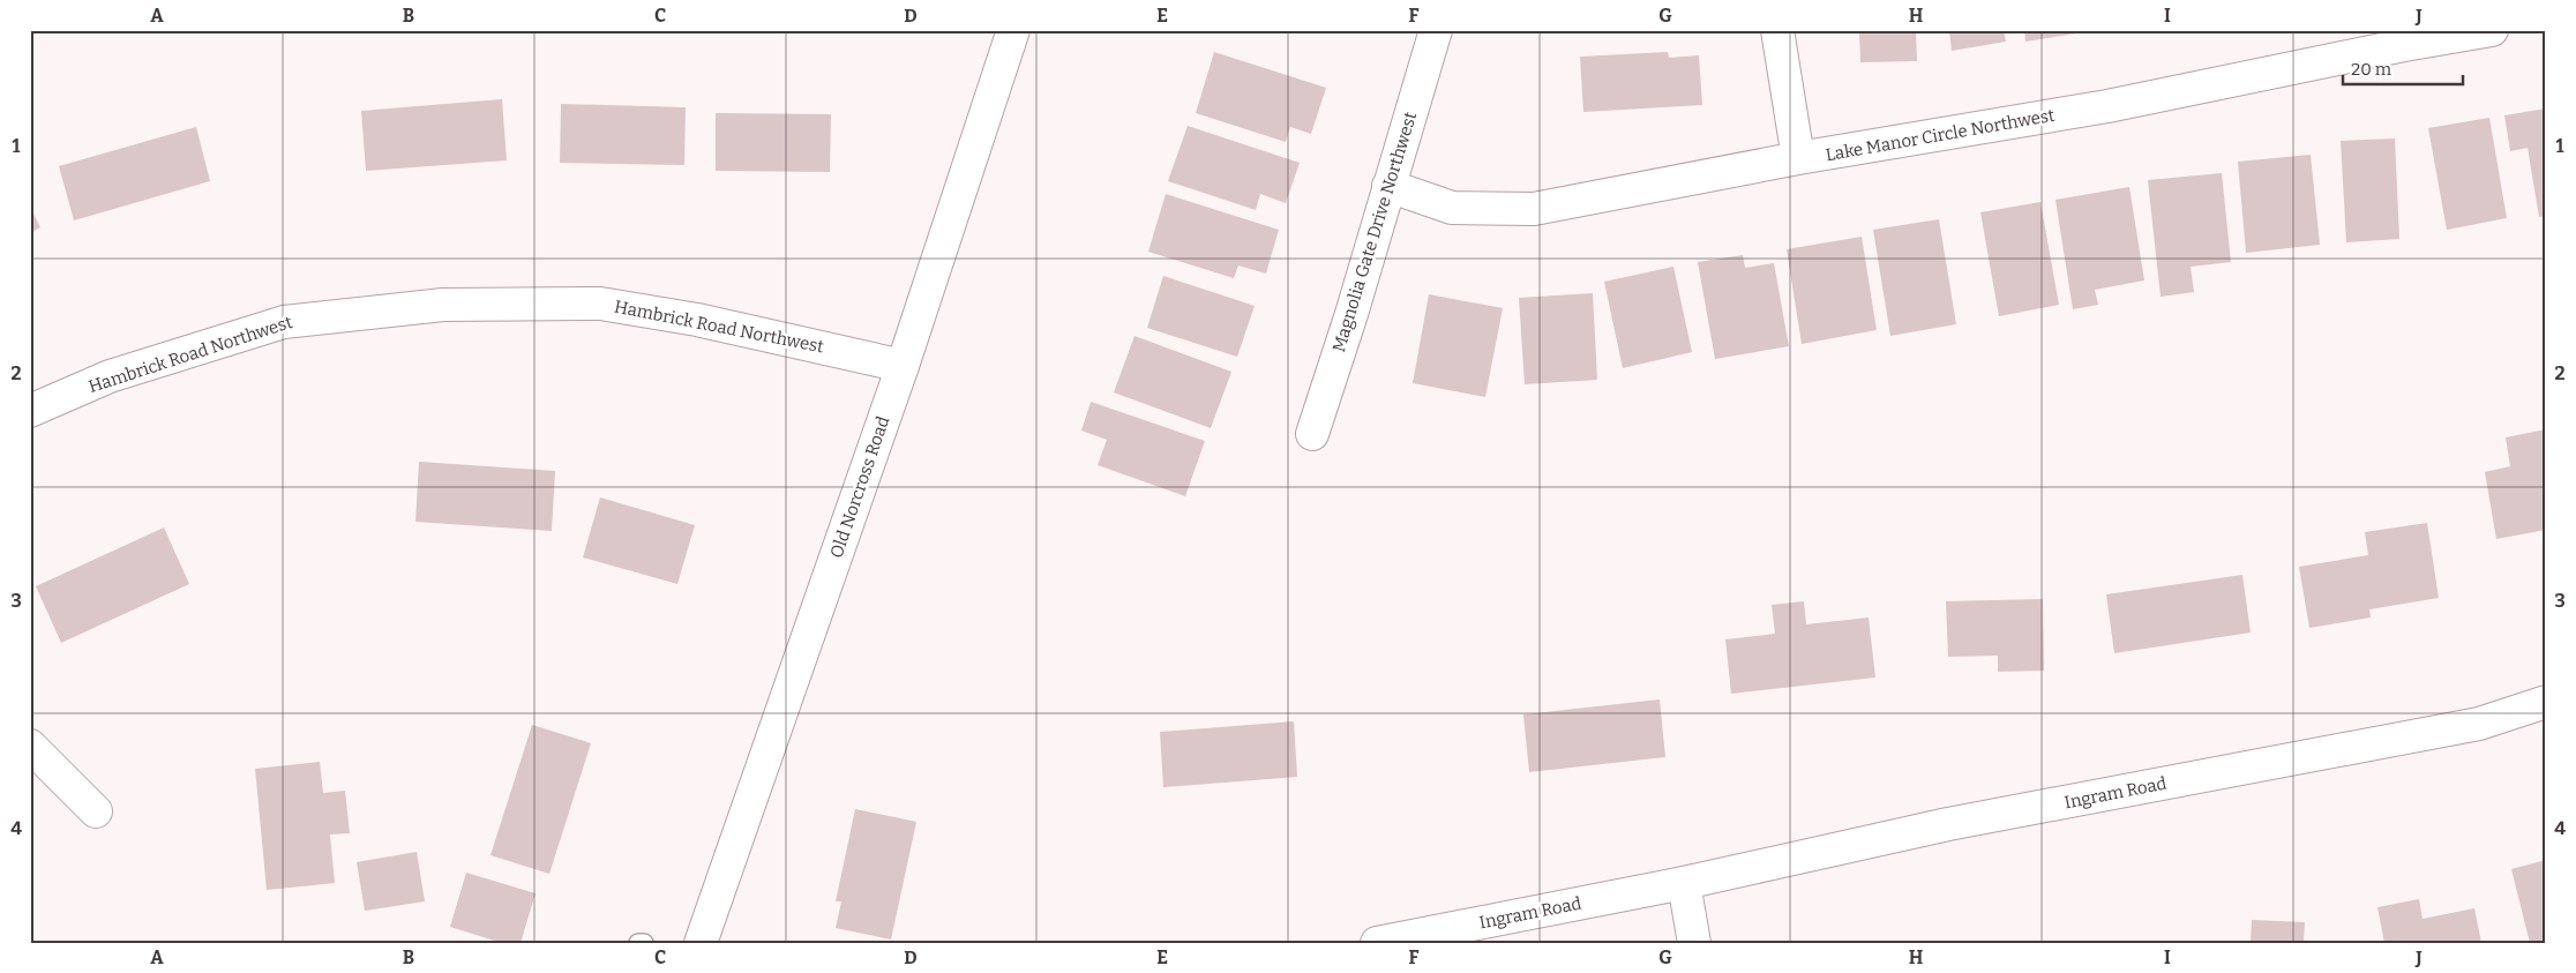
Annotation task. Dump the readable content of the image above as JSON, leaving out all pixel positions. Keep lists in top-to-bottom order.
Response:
{
  "streets": {
    "street": [
      "Lake Manor Circle Northwest",
      "Magnolia Gate Drive Northwest",
      "Hambrick Road Northwest",
      "Old Norcross Road",
      "Ingram Road"
    ]
  },
  "crossings": [
    ["Lake Manor Circle Northwest", "Magnolia Gate Drive Northwest"],
    ["Hambrick Road Northwest", "Old Norcross Road"]
  ],
  "scale_bar": "20 m",
  "grid": {
    "columns": [
      "A",
      "B",
      "C",
      "D",
      "E",
      "F",
      "G",
      "H",
      "I",
      "J"
    ],
    "rows": [
      "1",
      "2",
      "3",
      "4"
    ]
  }
}
